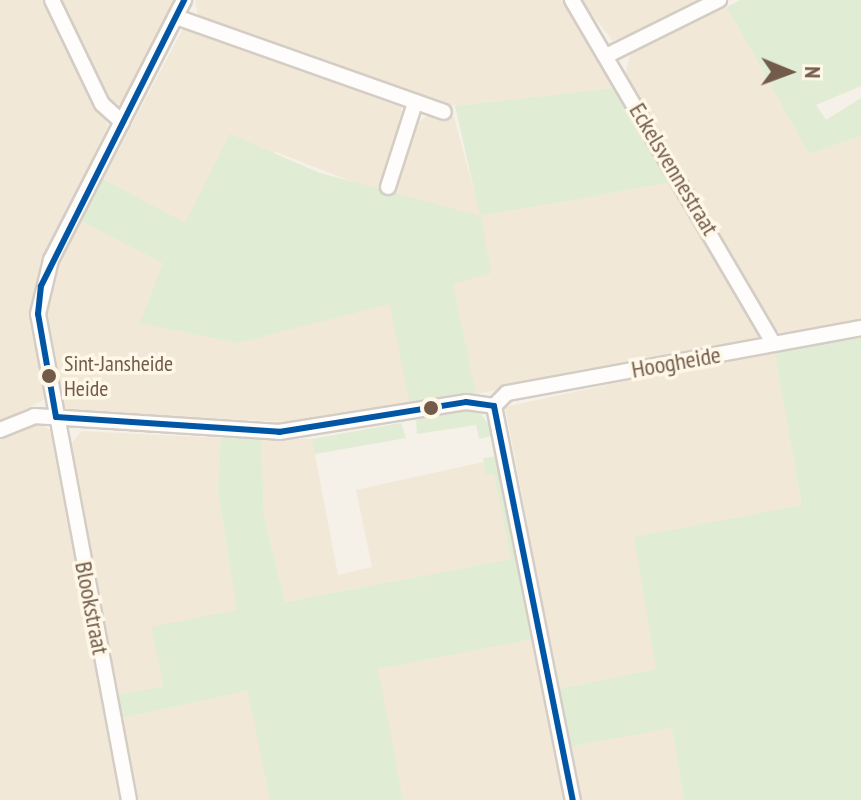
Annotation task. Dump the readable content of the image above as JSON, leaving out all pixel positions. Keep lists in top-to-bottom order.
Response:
{
  "streets": {
    "street": ["Eckelsvennestraat", "Hoogheide", "Blookstraat"]
  },
  "crossings": [
    ["Eckelsvennestraat", "Hoogheide"]
  ],
  "places": ["Sint-Jansheide Heide"],
  "north": "right"
}
